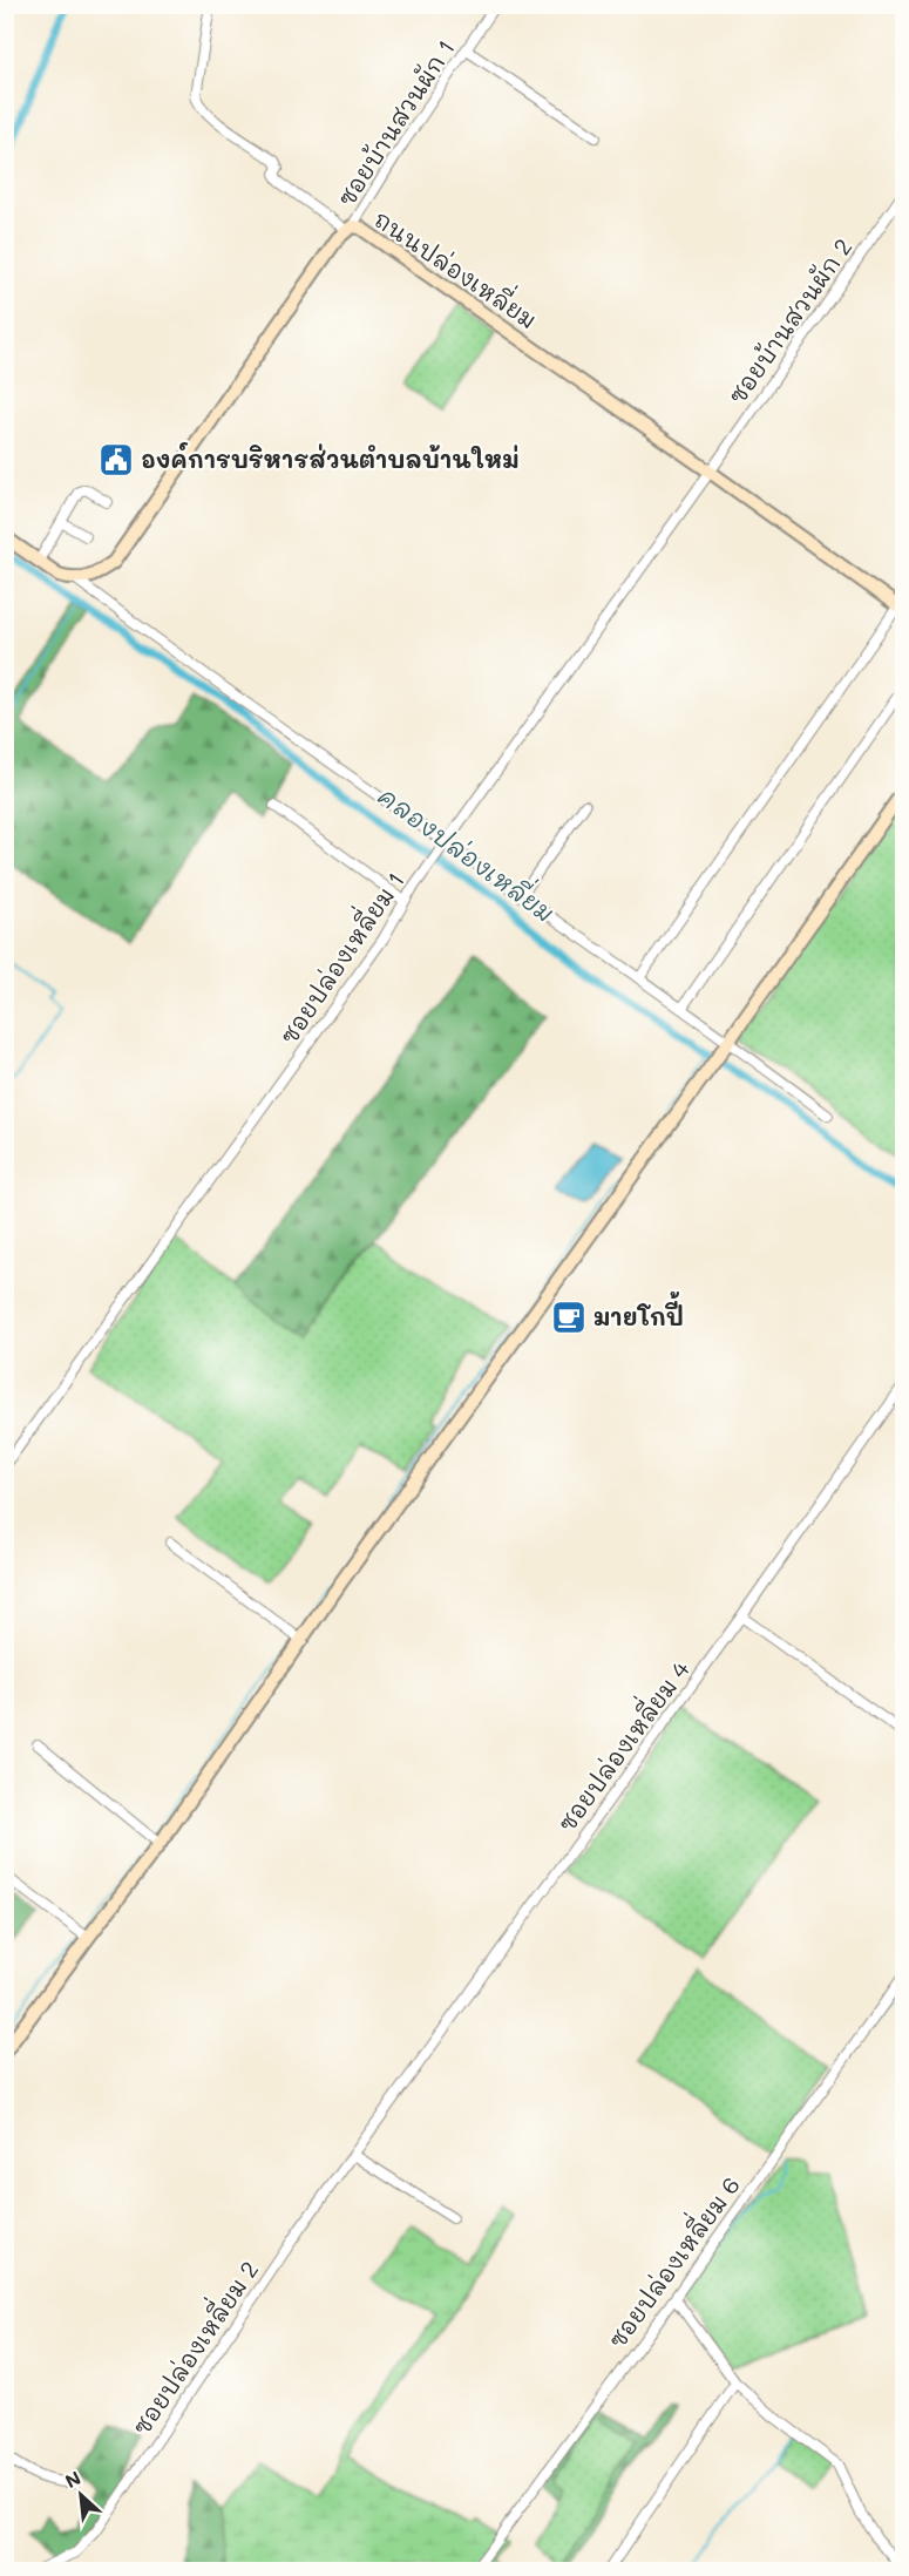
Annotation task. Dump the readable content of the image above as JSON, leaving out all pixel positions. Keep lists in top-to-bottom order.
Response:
{
  "streets": {
    "street": [
      "ซอยบ้านสวนผัก 1",
      "ถนนปล่องเหลี่ยม",
      "ซอยบ้านสวนผัก 2",
      "ซอยปล่องเหลี่ยม 1",
      "ซอยปล่องเหลี่ยม 4",
      "ซอยปล่องเหลี่ยม 6",
      "ซอยปล่องเหลี่ยม 2"
    ]
  },
  "crossings": [
    ["ซอยบ้านสวนผัก 1", "ถนนปล่องเหลี่ยม"],
    ["ถนนปล่องเหลี่ยม", "ซอยบ้านสวนผัก 2"],
    ["ถนนปล่องเหลี่ยม", "ซอยปล่องเหลี่ยม 1"],
    ["ซอยบ้านสวนผัก 2", "ซอยปล่องเหลี่ยม 1"],
    ["ซอยปล่องเหลี่ยม 4", "ซอยปล่องเหลี่ยม 2"]
  ],
  "water": ["คลองปล่องเหลี่ยม"],
  "places": {
    "public building": ["องค์การบริหารส่วนตำบลบ้านใหม่"],
    "cafe": ["มายโกปี้"]
  },
  "north": "top left"
}
